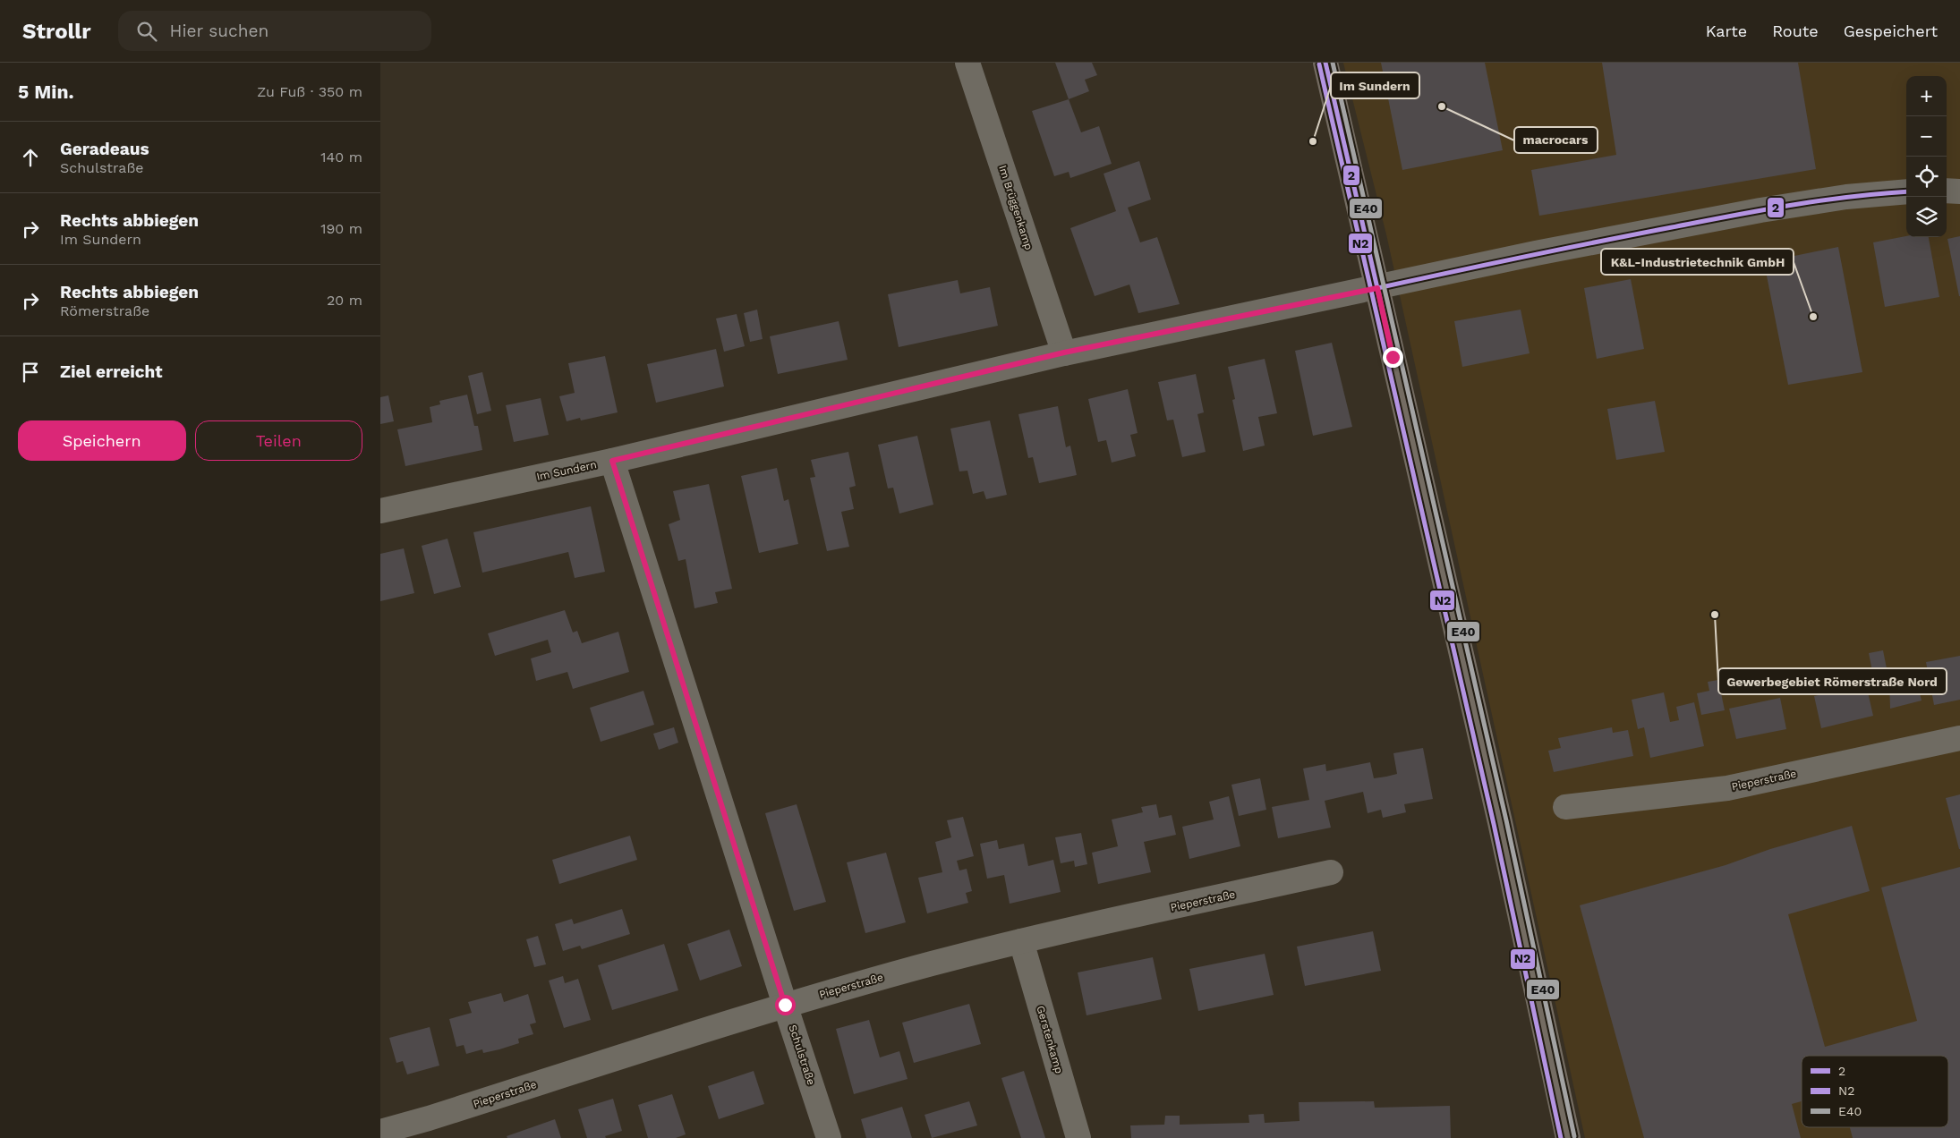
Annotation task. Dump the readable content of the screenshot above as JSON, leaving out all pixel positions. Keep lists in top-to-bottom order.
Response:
{
  "streets": {
    "street": [
      "Im Brüggenkamp",
      "Im Sundern",
      "Pieperstraße",
      "Gerstenkamp",
      "Schulstraße"
    ]
  },
  "crossings": [
    ["Im Brüggenkamp", "Im Sundern"],
    ["Im Sundern", "Schulstraße"],
    ["Pieperstraße", "Gerstenkamp"],
    ["Pieperstraße", "Schulstraße"]
  ],
  "places": [
    "macrocars",
    "Im Sundern",
    "K&L-Industrietechnik GmbH",
    "Gewerbegebiet Römerstraße Nord"
  ],
  "lines": ["transit line 2", "transit line E40", "transit line N2"],
  "legend": ["2", "N2", "E40"],
  "page": {
    "header": "Strollr",
    "search": "Hier suchen",
    "nav": ["Karte", "Route", "Gespeichert"],
    "heading": ["5 Min.", "Zu Fuß · 350 m"],
    "map_buttons": ["+", "−"],
    "list": [
      ["Geradeaus", "Schulstraße", "140 m"],
      ["Rechts abbiegen", "Im Sundern", "190 m"],
      ["Rechts abbiegen", "Römerstraße", "20 m"],
      "Ziel erreicht"
    ],
    "buttons": ["Speichern", "Teilen"]
  }
}
